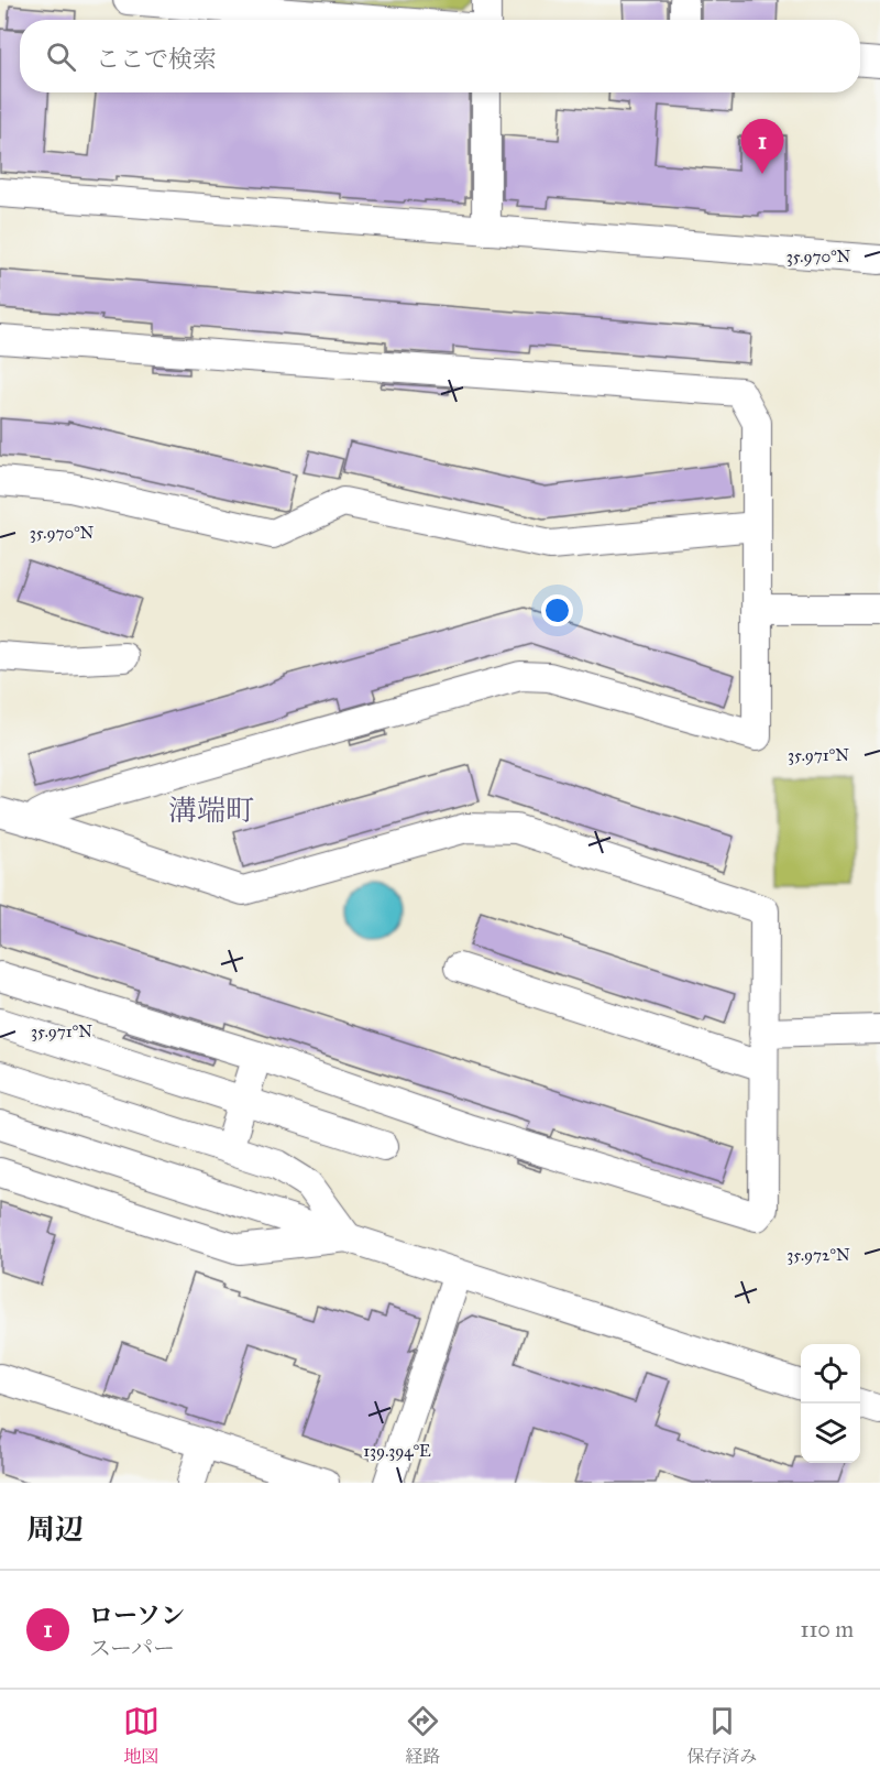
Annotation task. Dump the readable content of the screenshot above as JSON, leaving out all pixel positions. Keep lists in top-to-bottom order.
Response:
{
  "districts": ["溝端町"],
  "page": {
    "search": "ここで検索",
    "pins": "1",
    "heading": "周辺",
    "list": [
      {
        "mark": "1",
        "name": "ローソン",
        "note": "スーパー",
        "value": "110 m"
      }
    ],
    "nav": ["地図", "経路", "保存済み"]
  },
  "coordinates": [
    "35.970°N",
    "35.971°N",
    "35.972°N",
    "139.394°E"
  ]
}
